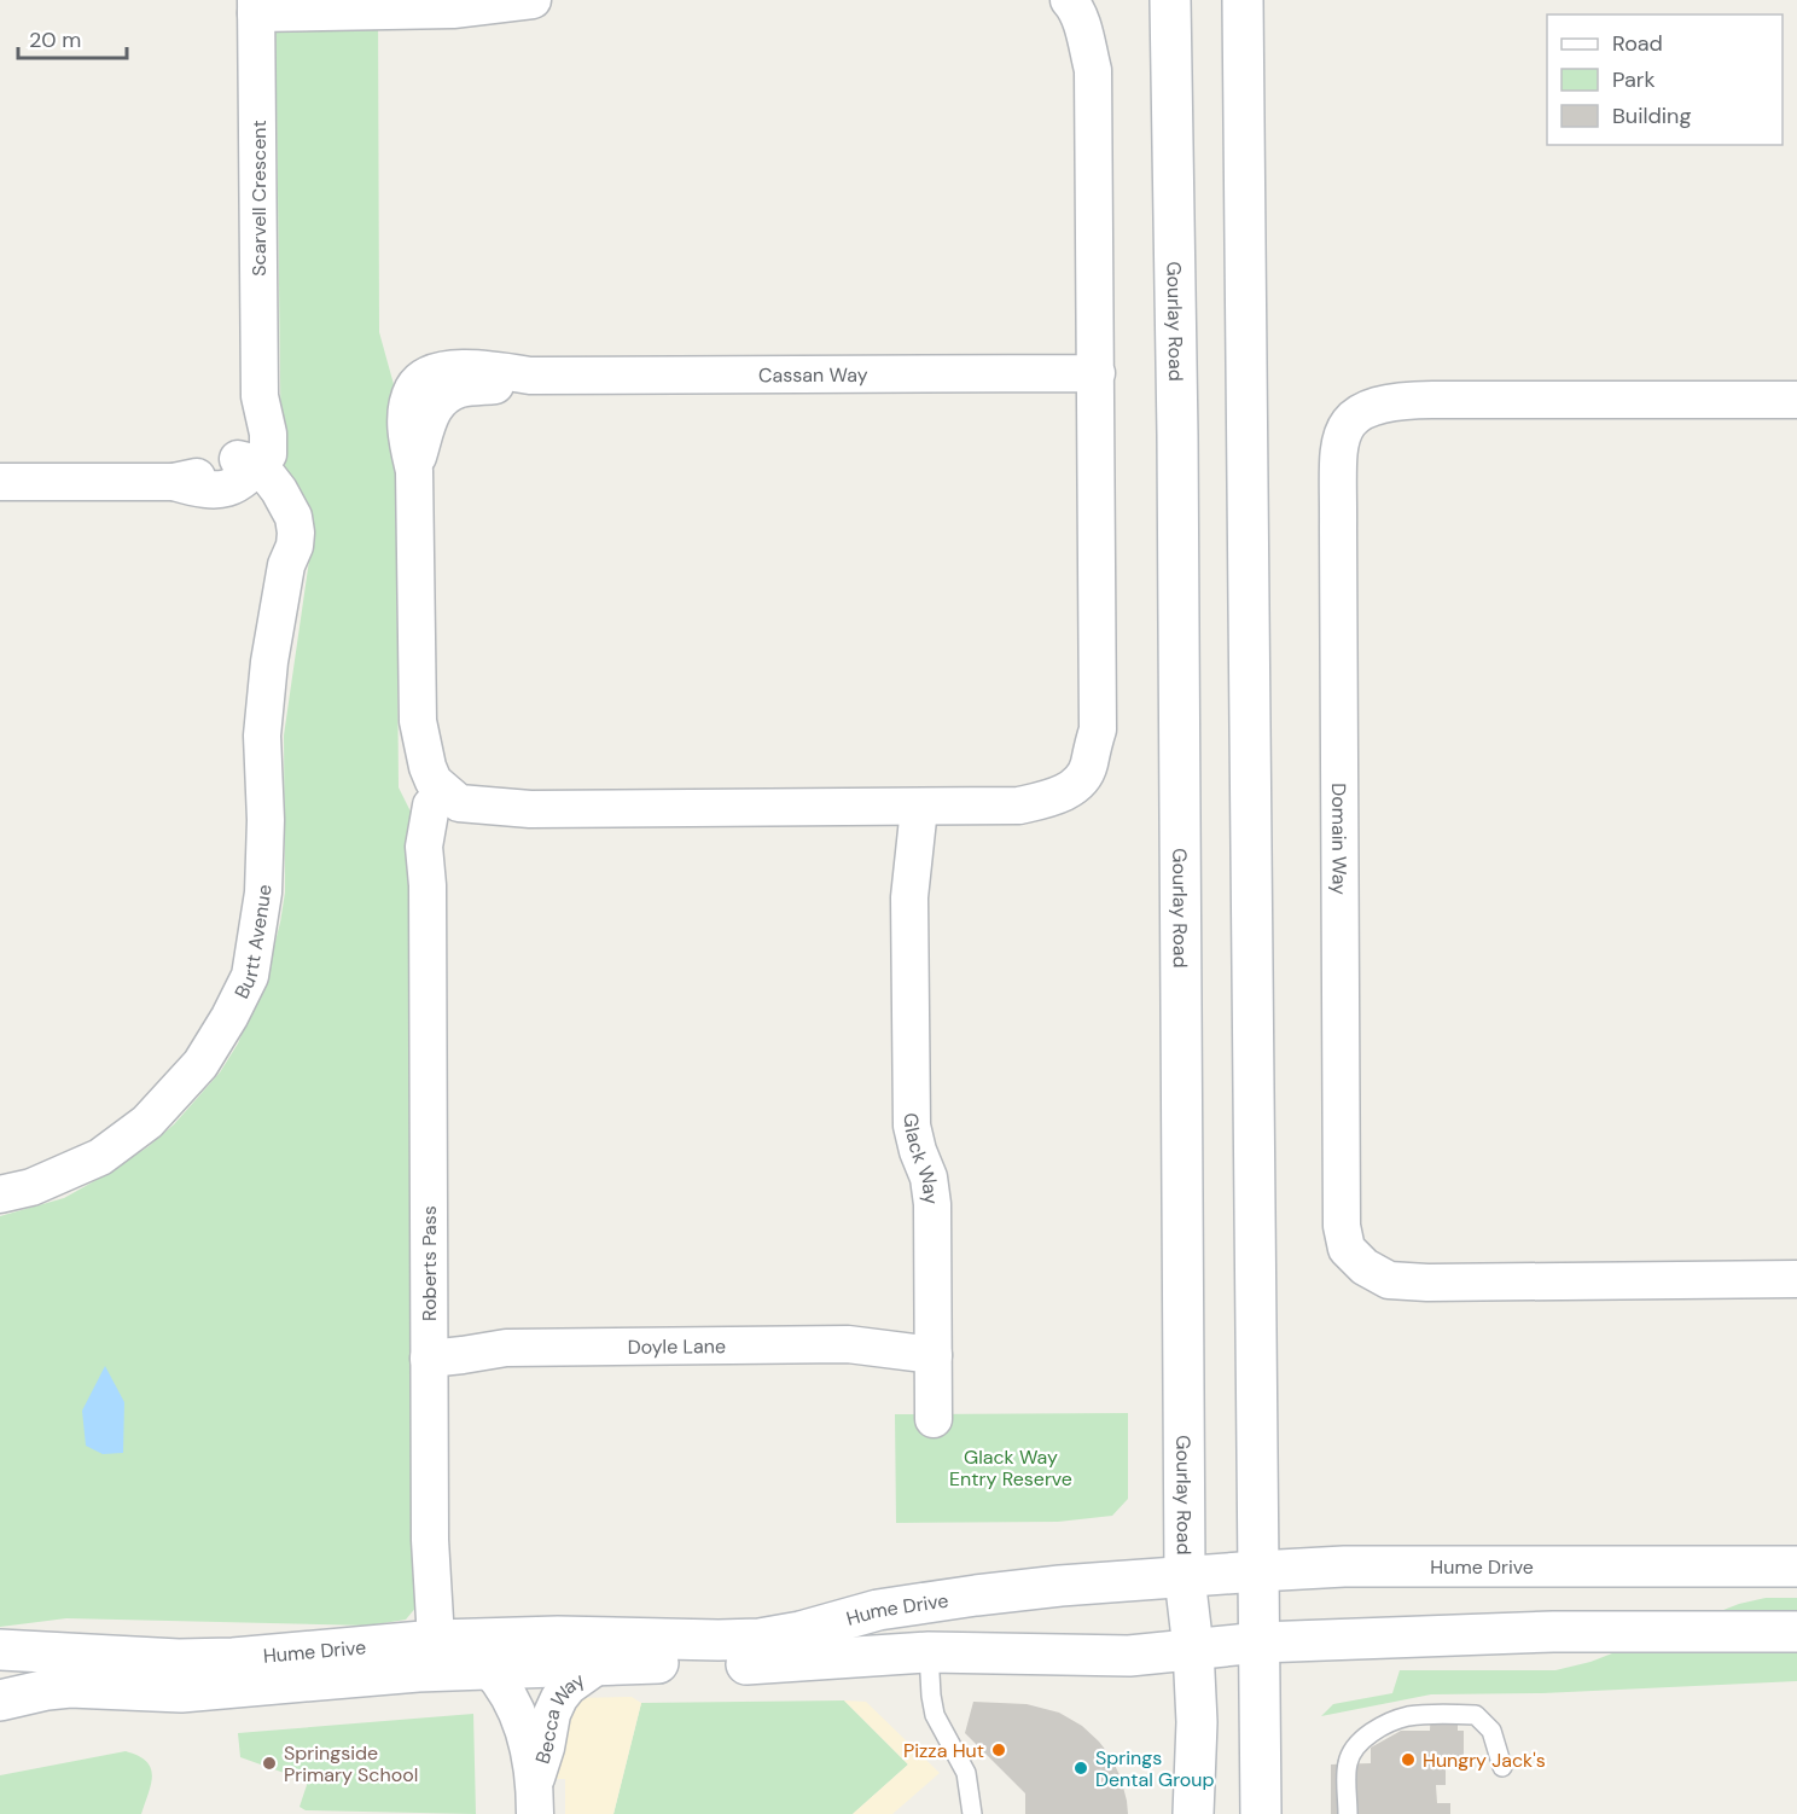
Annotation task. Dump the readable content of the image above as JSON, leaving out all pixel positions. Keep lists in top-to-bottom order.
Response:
{
  "streets": {
    "main road": ["Gourlay Road", "Hume Drive"],
    "street": [
      "Scarvell Crescent",
      "Cassan Way",
      "Domain Way",
      "Burtt Avenue",
      "Glack Way",
      "Roberts Pass",
      "Doyle Lane",
      "Becca Way"
    ]
  },
  "crossings": [
    ["Scarvell Crescent", "Burtt Avenue"],
    ["Gourlay Road", "Hume Drive"],
    ["Cassan Way", "Roberts Pass"],
    ["Glack Way", "Doyle Lane"],
    ["Roberts Pass", "Doyle Lane"],
    ["Roberts Pass", "Hume Drive"],
    ["Hume Drive", "Becca Way"]
  ],
  "parks": ["Glack Way Entry Reserve"],
  "places": [
    "Pizza Hut",
    "Hungry Jack's",
    "Springside Primary School",
    "Springs Dental Group"
  ],
  "legend": ["Road", "Park", "Building"],
  "scale_bar": "20 m"
}
